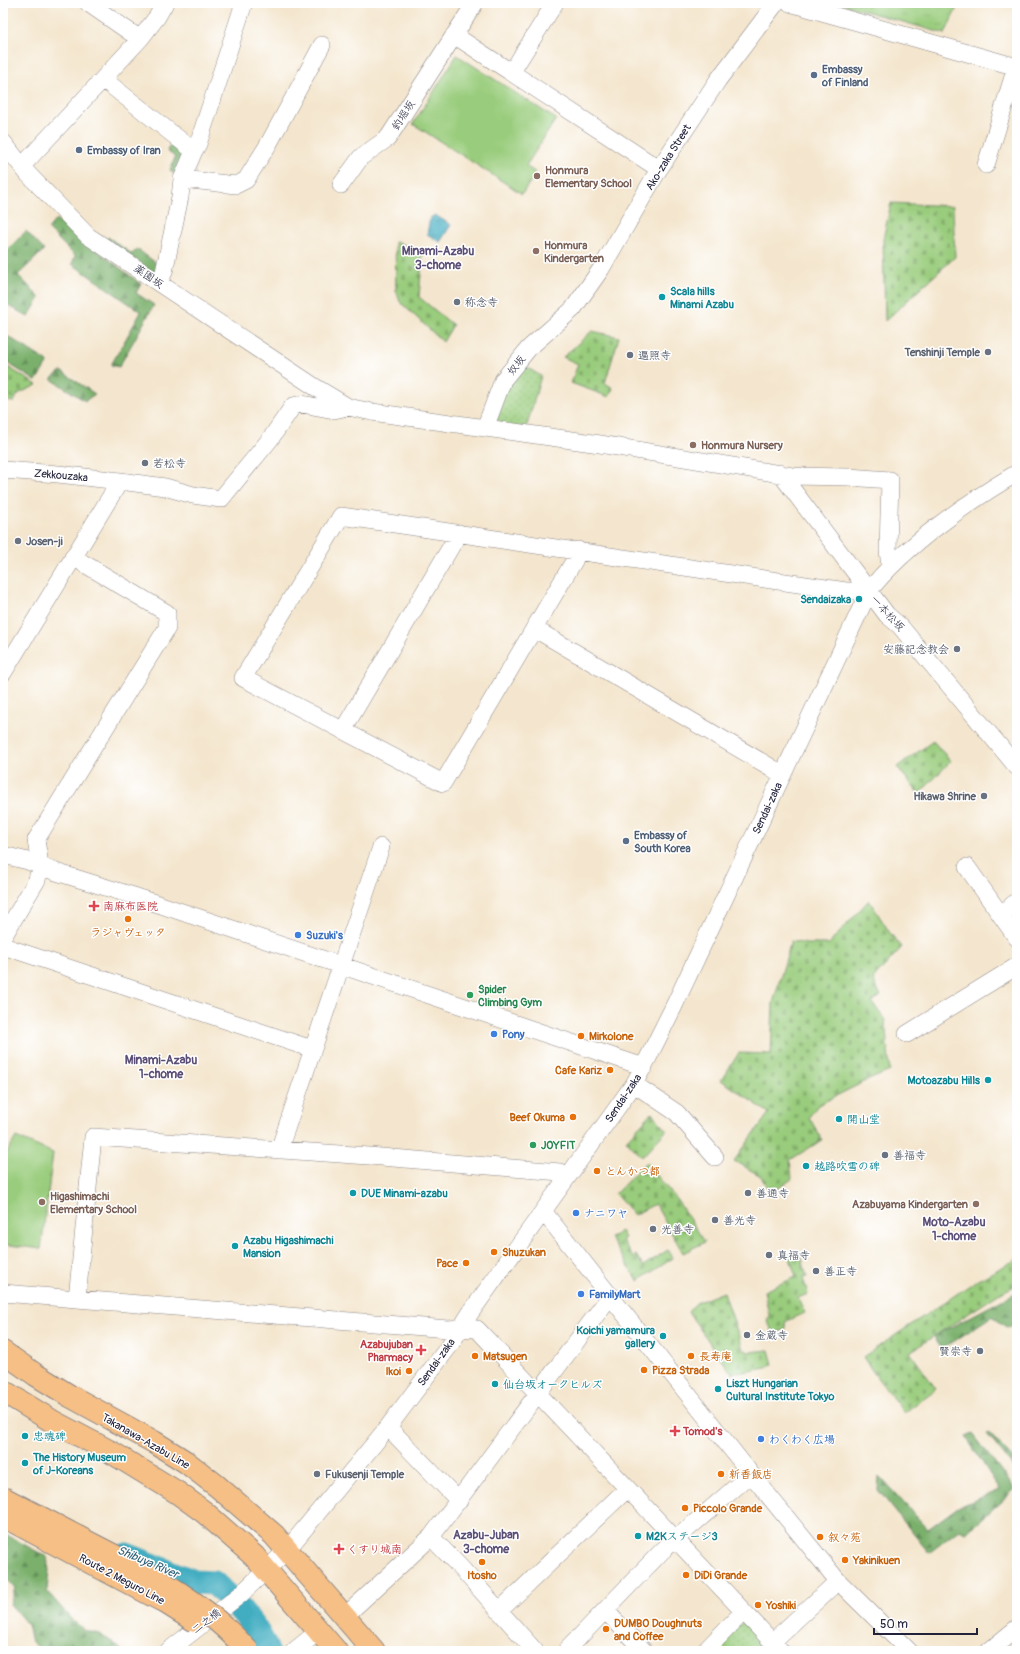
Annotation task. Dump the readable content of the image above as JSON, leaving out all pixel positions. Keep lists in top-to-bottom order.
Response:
{
  "streets": {
    "main road": ["Takanawa-Azabu Line", "Route 2 Meguro Line"],
    "street": [
      "釣堀坂",
      "Ako-zaka Street",
      "薬園坂",
      "奴坂",
      "Zekkouzaka",
      "一本松坂",
      "Sendai-zaka",
      "二之橋"
    ]
  },
  "crossings": [
    ["Ako-zaka Street", "奴坂"],
    ["一本松坂", "Sendai-zaka"],
    ["Sendai-zaka", "Takanawa-Azabu Line"],
    ["Sendai-zaka", "二之橋"]
  ],
  "districts": [
    "Minami-Azabu 3-chome",
    "Minami-Azabu 1-chome",
    "Moto-Azabu 1-chome",
    "Azabu-Juban 3-chome"
  ],
  "water": ["Shibuya River"],
  "places": {
    "other": [
      "Embassy of Finland",
      "Embassy of Iran",
      "Honmura Elementary School",
      "Honmura Kindergarten",
      "Scala hills Minami Azabu",
      "称念寺",
      "Tenshinji Temple",
      "遍照寺",
      "Honmura Nursery",
      "若松寺",
      "Josen-ji",
      "Sendaizaka",
      "安藤記念教会",
      "Hikawa Shrine",
      "Embassy of South Korea",
      "ラジャヴェッタ",
      "Suzuki's",
      "Spider Climbing Gym",
      "Pony",
      "Mirkolone",
      "Cafe Kariz",
      "Motoazabu Hills",
      "Beef Okuma",
      "開山堂",
      "JOYFIT",
      "善福寺",
      "越路吹雪の碑",
      "とんかつ都",
      "DUE Minami-azabu",
      "善通寺",
      "Higashimachi Elementary School",
      "Azabuyama Kindergarten",
      "ナニワヤ",
      "善光寺",
      "光善寺",
      "Azabu Higashimachi Mansion",
      "Shuzukan",
      "真福寺",
      "Pace",
      "善正寺",
      "FamilyMart",
      "金蔵寺",
      "Koichi yamamura gallery",
      "賢崇寺",
      "Matsugen",
      "長寿庵",
      "Pizza Strada",
      "Ikoi",
      "仙台坂オークヒルズ",
      "Liszt Hungarian Cultural Institute Tokyo",
      "忠魂碑",
      "わくわく広場",
      "The History Museum of J-Koreans",
      "Fukusenji Temple",
      "新香飯店",
      "Piccolo Grande",
      "M2Kステージ3",
      "叙々苑",
      "Yakinikuen",
      "Itosho",
      "DiDi Grande",
      "Yoshiki",
      "DUMBO Doughnuts and Coffee"
    ],
    "health": [
      "南麻布医院",
      "Azabujuban Pharmacy",
      "Tomod's",
      "くすり城南"
    ]
  },
  "scale_bar": "50 m"
}
